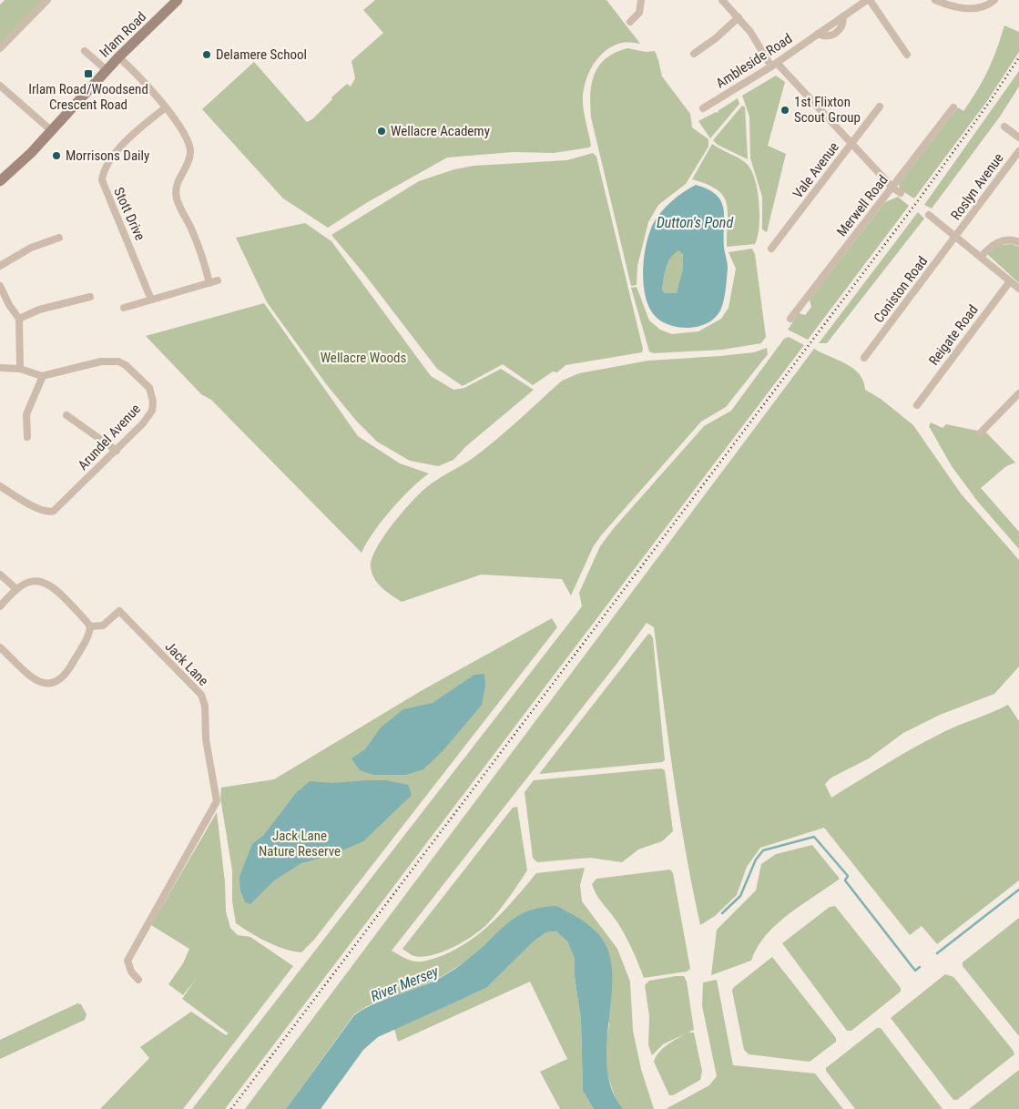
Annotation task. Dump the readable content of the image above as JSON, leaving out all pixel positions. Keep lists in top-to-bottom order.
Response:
{
  "streets": {
    "street": [
      "Irlam Road",
      "Ambleside Road",
      "Vale Avenue",
      "Roslyn Avenue",
      "Merwell Road",
      "Stott Drive",
      "Coniston Road",
      "Reigate Road",
      "Arundel Avenue",
      "Jack Lane"
    ]
  },
  "crossings": [
    ["Roslyn Avenue", "Coniston Road"]
  ],
  "water": ["Dutton's Pond", "River Mersey"],
  "parks": ["Wellacre Woods", "Jack Lane Nature Reserve"],
  "places": {
    "other": [
      "Delamere School",
      "1st Flixton Scout Group",
      "Wellacre Academy",
      "Morrisons Daily"
    ],
    "transit": ["Irlam Road/Woodsend Crescent Road"]
  }
}
